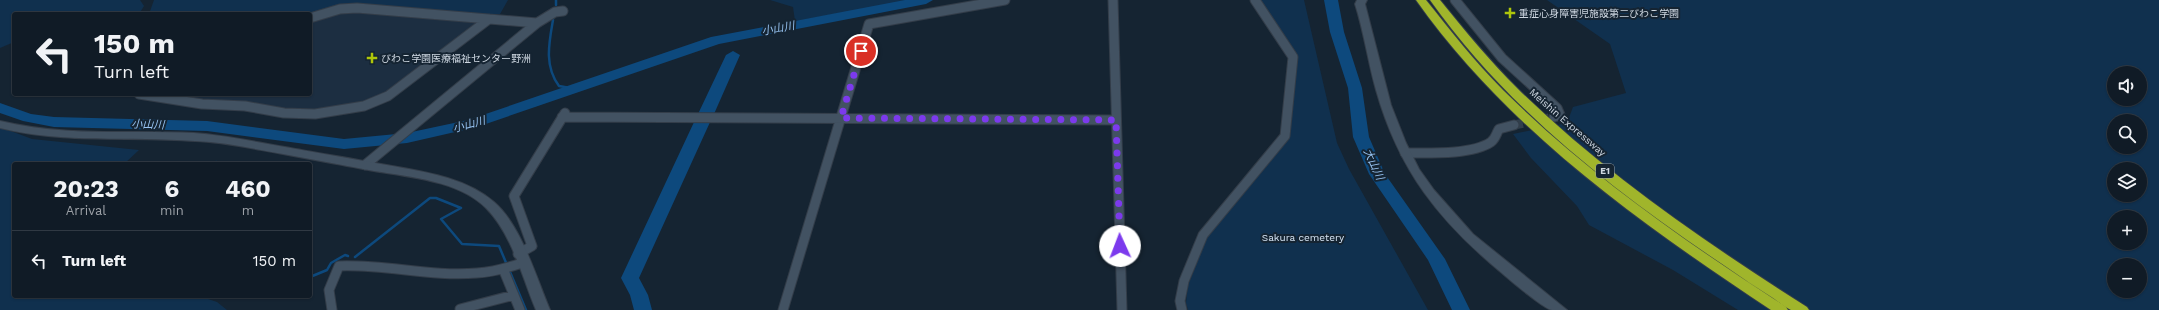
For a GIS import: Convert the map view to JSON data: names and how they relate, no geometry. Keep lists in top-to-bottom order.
{
  "streets": {
    "highway": ["Meishin Expressway", "E1"]
  },
  "water": ["小山川", "大山川"],
  "parks": ["Sakura cemetery"],
  "places": {
    "health": ["重症心身障害児施設第二びわこ学園", "びわこ学園医療福祉センター野洲"]
  },
  "page": {
    "turn": ["150 m", "Turn left"],
    "map_buttons": ["+", "−"],
    "eta": [
      "20:23",
      "Arrival",
      "6",
      "min",
      "460",
      "m"
    ],
    "list": [
      {
        "name": "Turn left",
        "value": "150 m"
      }
    ]
  }
}
